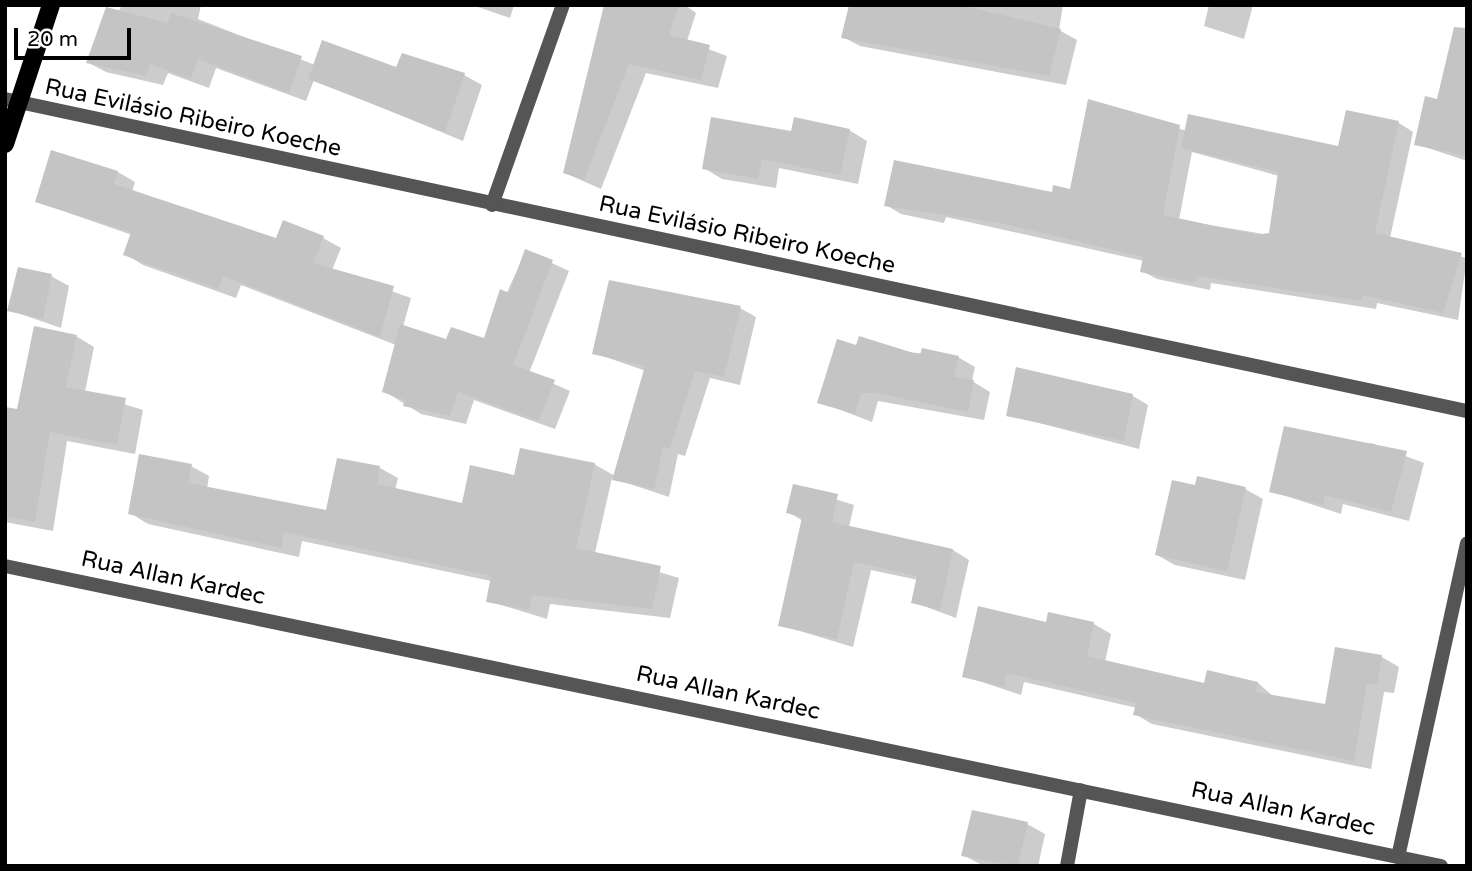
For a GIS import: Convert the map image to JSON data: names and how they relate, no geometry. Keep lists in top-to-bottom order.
{
  "streets": {
    "street": ["Rua Evilásio Ribeiro Koeche", "Rua Allan Kardec"]
  },
  "scale_bar": "20 m"
}
